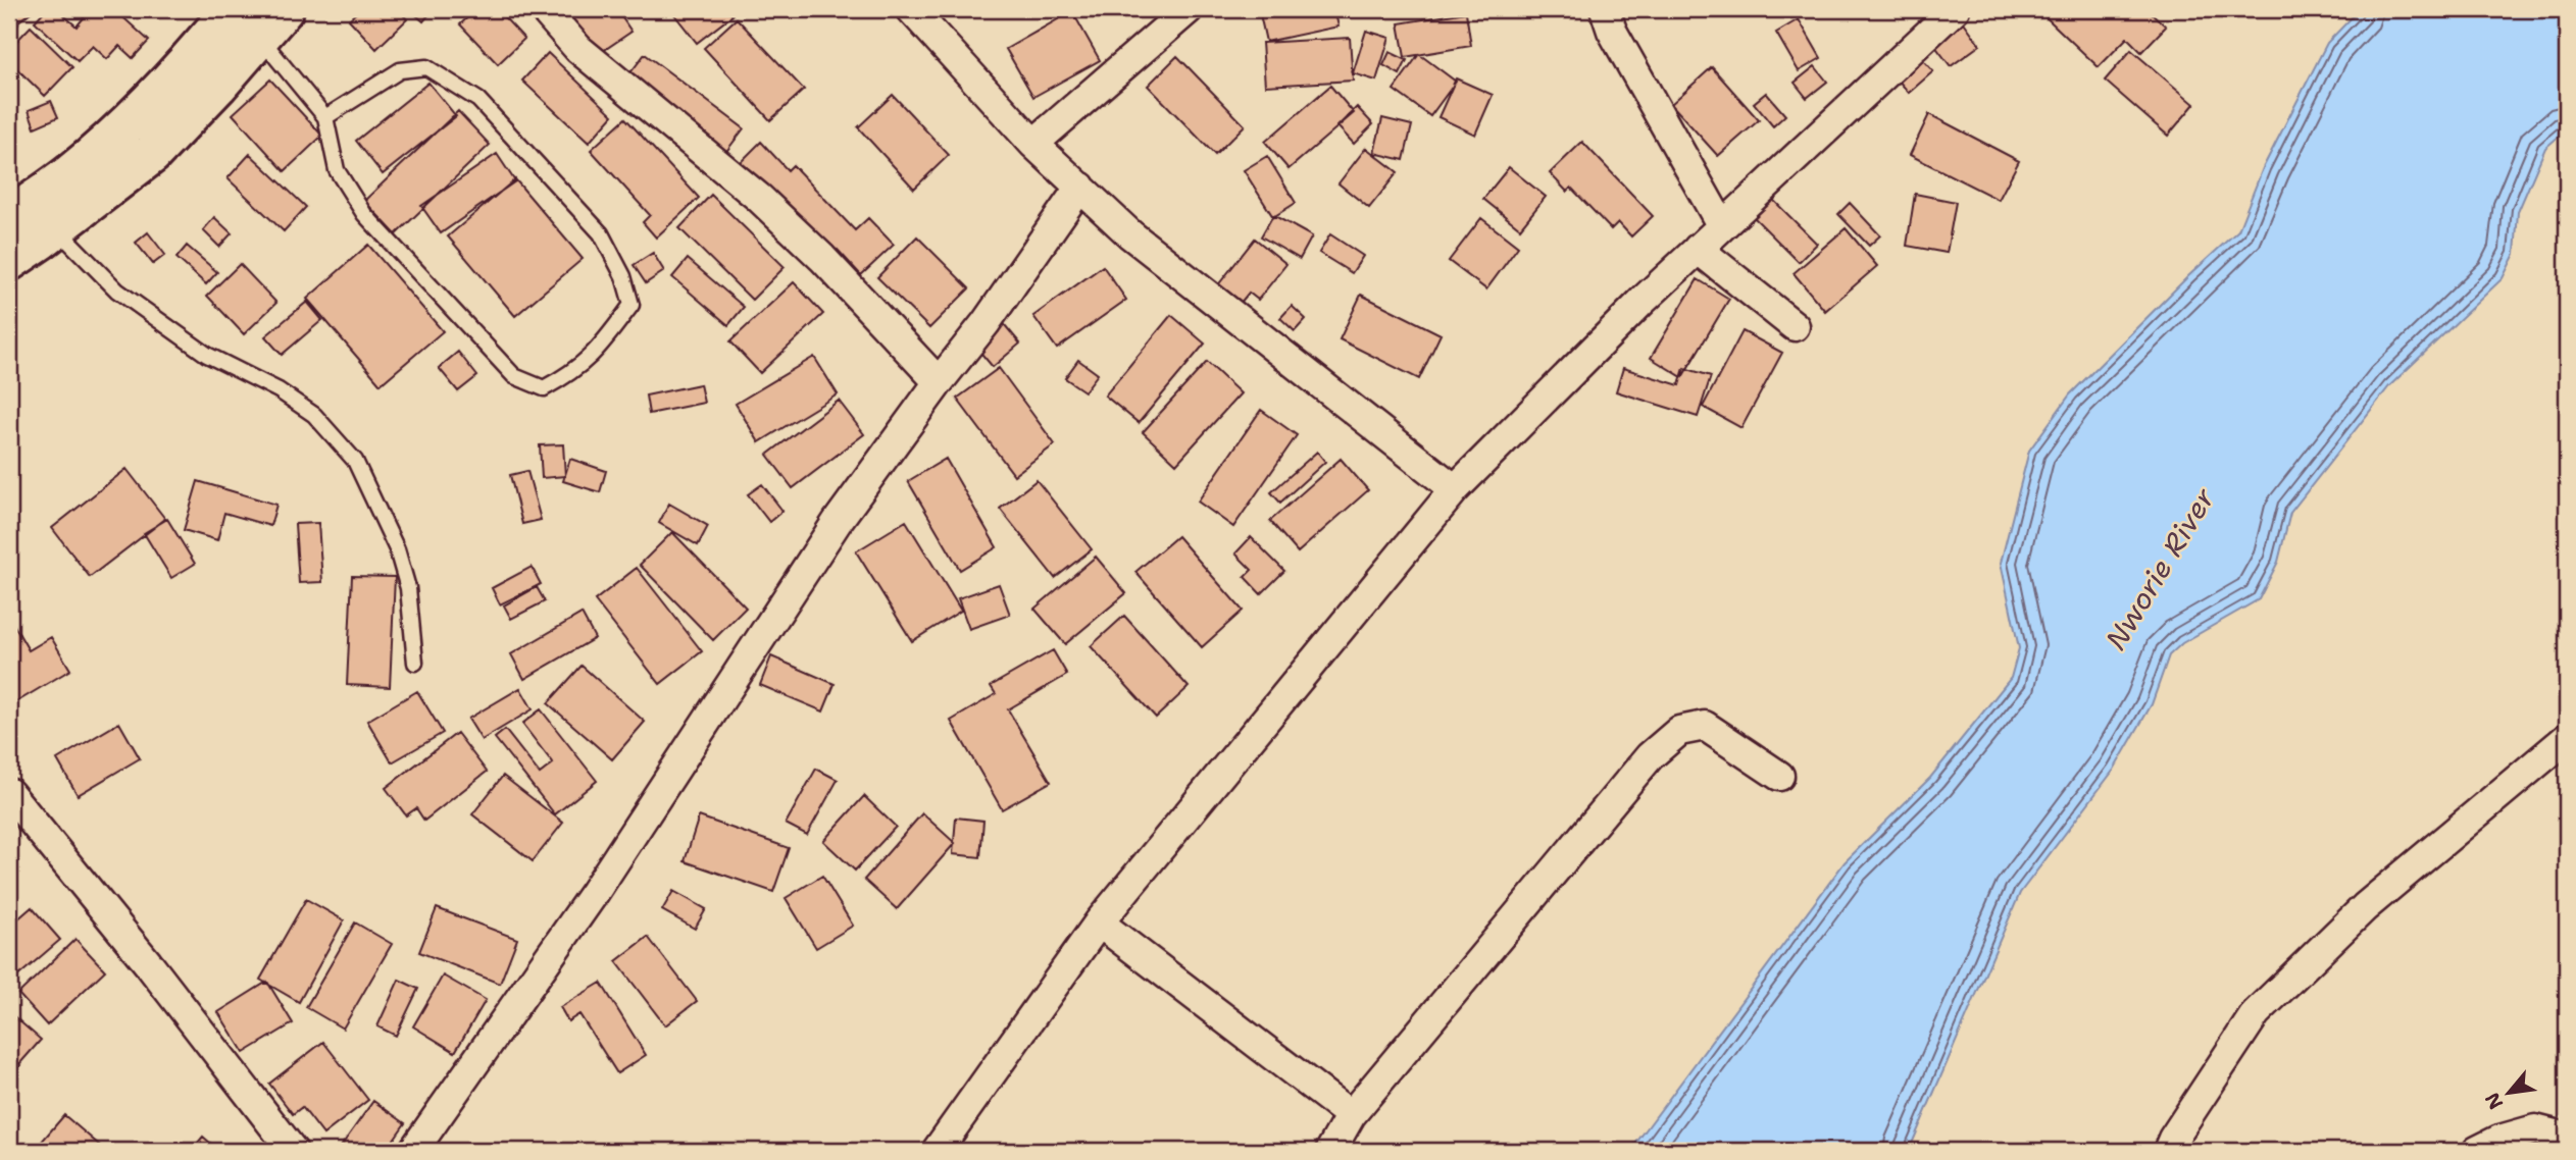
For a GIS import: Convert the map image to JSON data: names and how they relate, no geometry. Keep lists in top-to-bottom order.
{
  "water": ["Nworie River"],
  "north": "bottom left"
}
